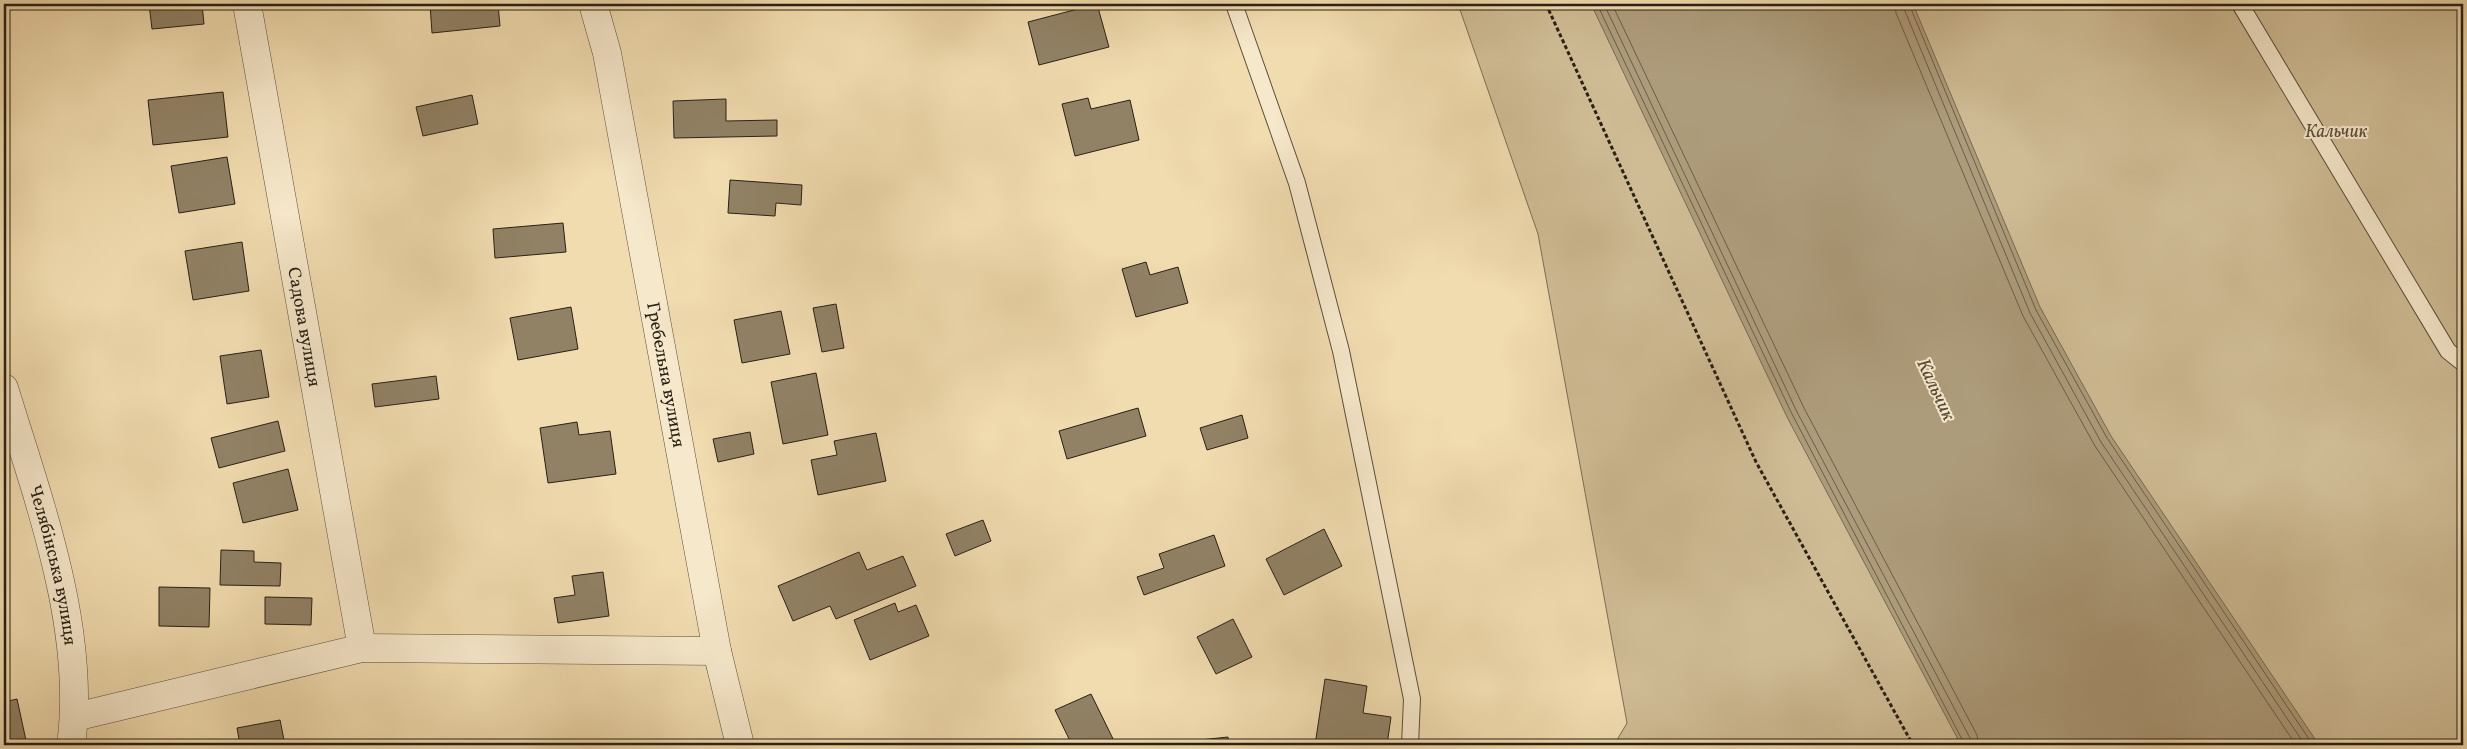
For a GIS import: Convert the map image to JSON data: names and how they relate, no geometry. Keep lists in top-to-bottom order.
{
  "streets": {
    "street": ["Садова вулиця", "Гребельна вулиця", "Челябінська вулиця"]
  },
  "water": ["Кальчик"],
  "parks": ["Кальчик"]
}
